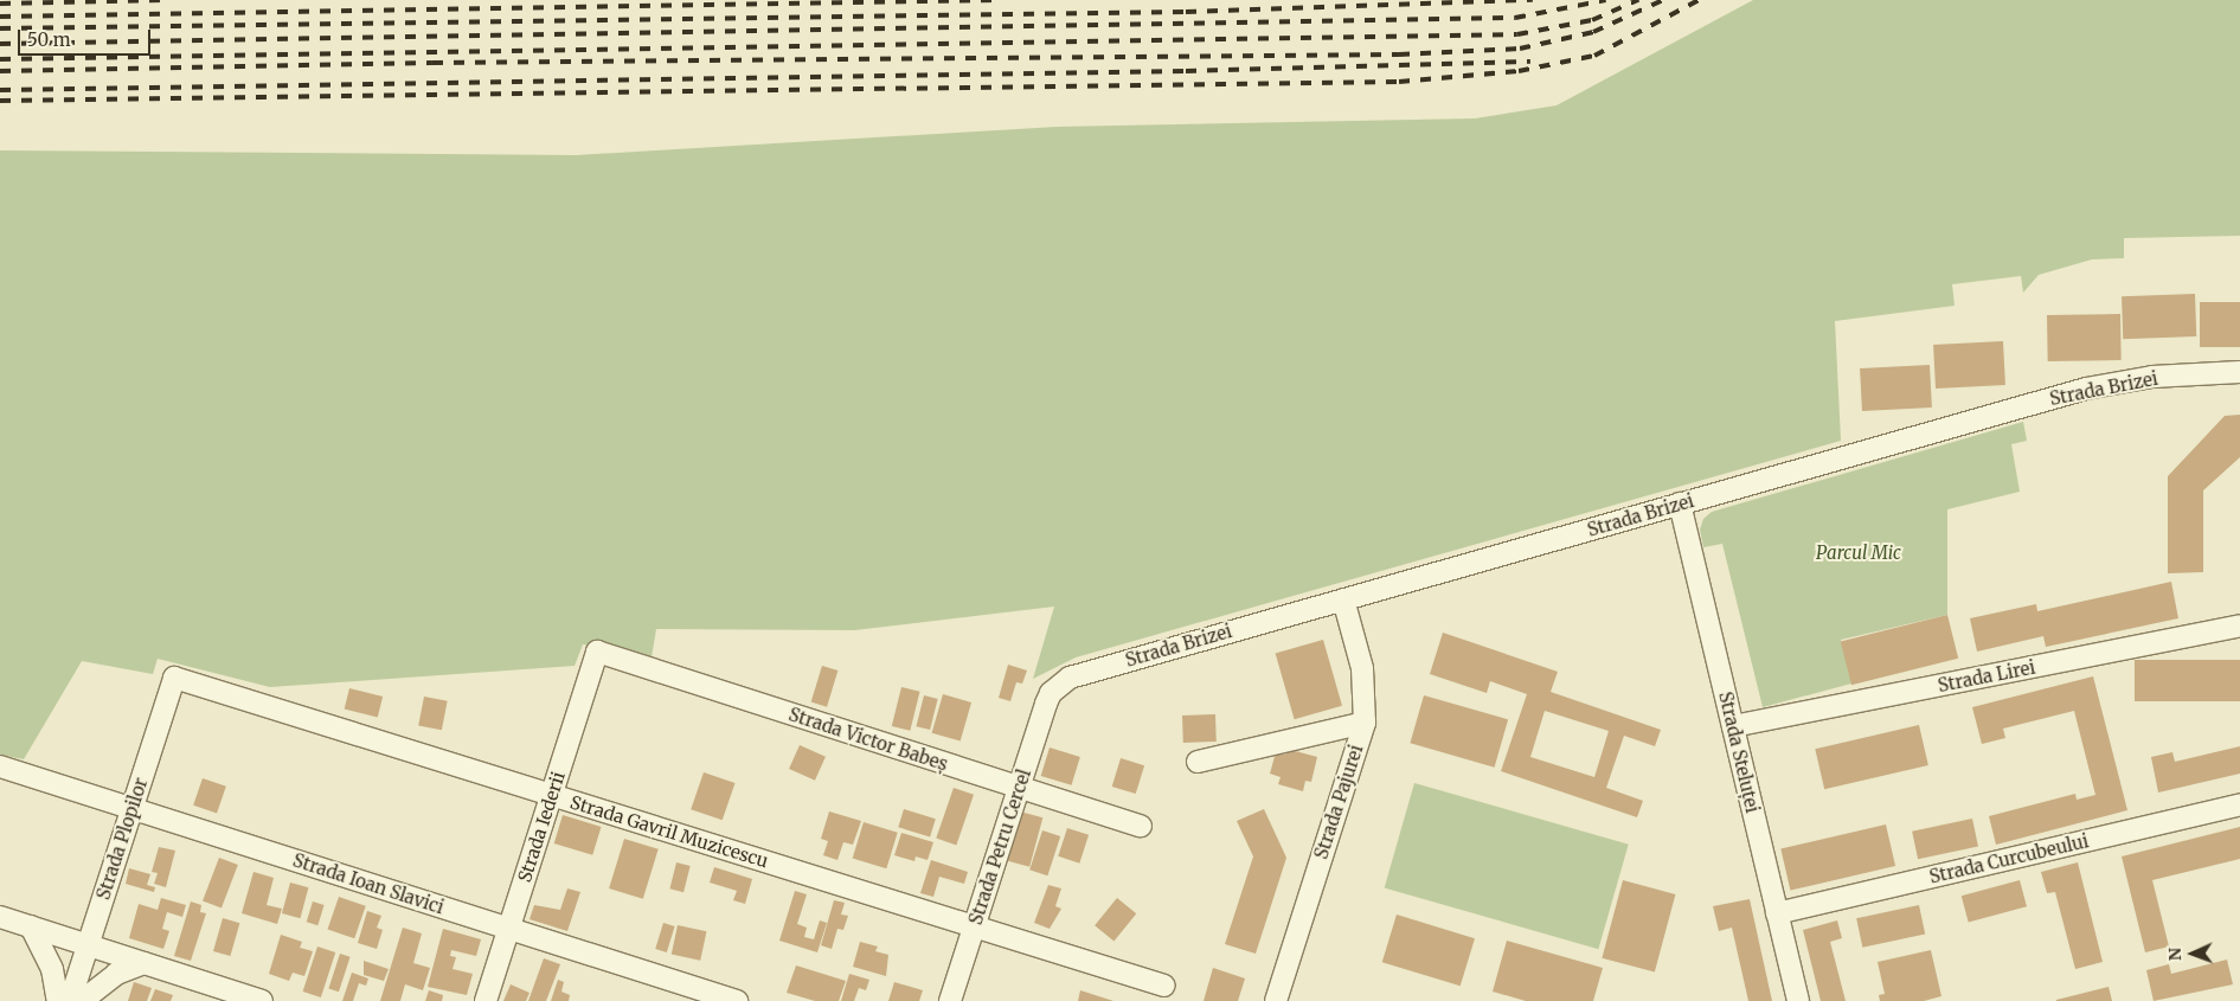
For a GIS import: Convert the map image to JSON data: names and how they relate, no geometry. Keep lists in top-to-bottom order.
{
  "streets": {
    "street": [
      "Strada Brizei",
      "Strada Lirei",
      "Strada Victor Babeș",
      "Strada Steluței",
      "Strada Pajurei",
      "Strada Iederii",
      "Strada Gavril Muzicescu",
      "Strada Plopilor",
      "Strada Petru Cercel",
      "Strada Curcubeului",
      "Strada Ioan Slavici"
    ]
  },
  "crossings": [
    ["Strada Brizei", "Strada Steluței"],
    ["Strada Brizei", "Strada Pajurei"],
    ["Strada Brizei", "Strada Petru Cercel"],
    ["Strada Lirei", "Strada Steluței"],
    ["Strada Victor Babeș", "Strada Iederii"],
    ["Strada Victor Babeș", "Strada Petru Cercel"],
    ["Strada Steluței", "Strada Curcubeului"],
    ["Strada Iederii", "Strada Gavril Muzicescu"],
    ["Strada Iederii", "Strada Ioan Slavici"],
    ["Strada Gavril Muzicescu", "Strada Plopilor"],
    ["Strada Gavril Muzicescu", "Strada Petru Cercel"],
    ["Strada Plopilor", "Strada Ioan Slavici"]
  ],
  "parks": ["Parcul Mic"],
  "scale_bar": "50 m",
  "north": "left"
}
